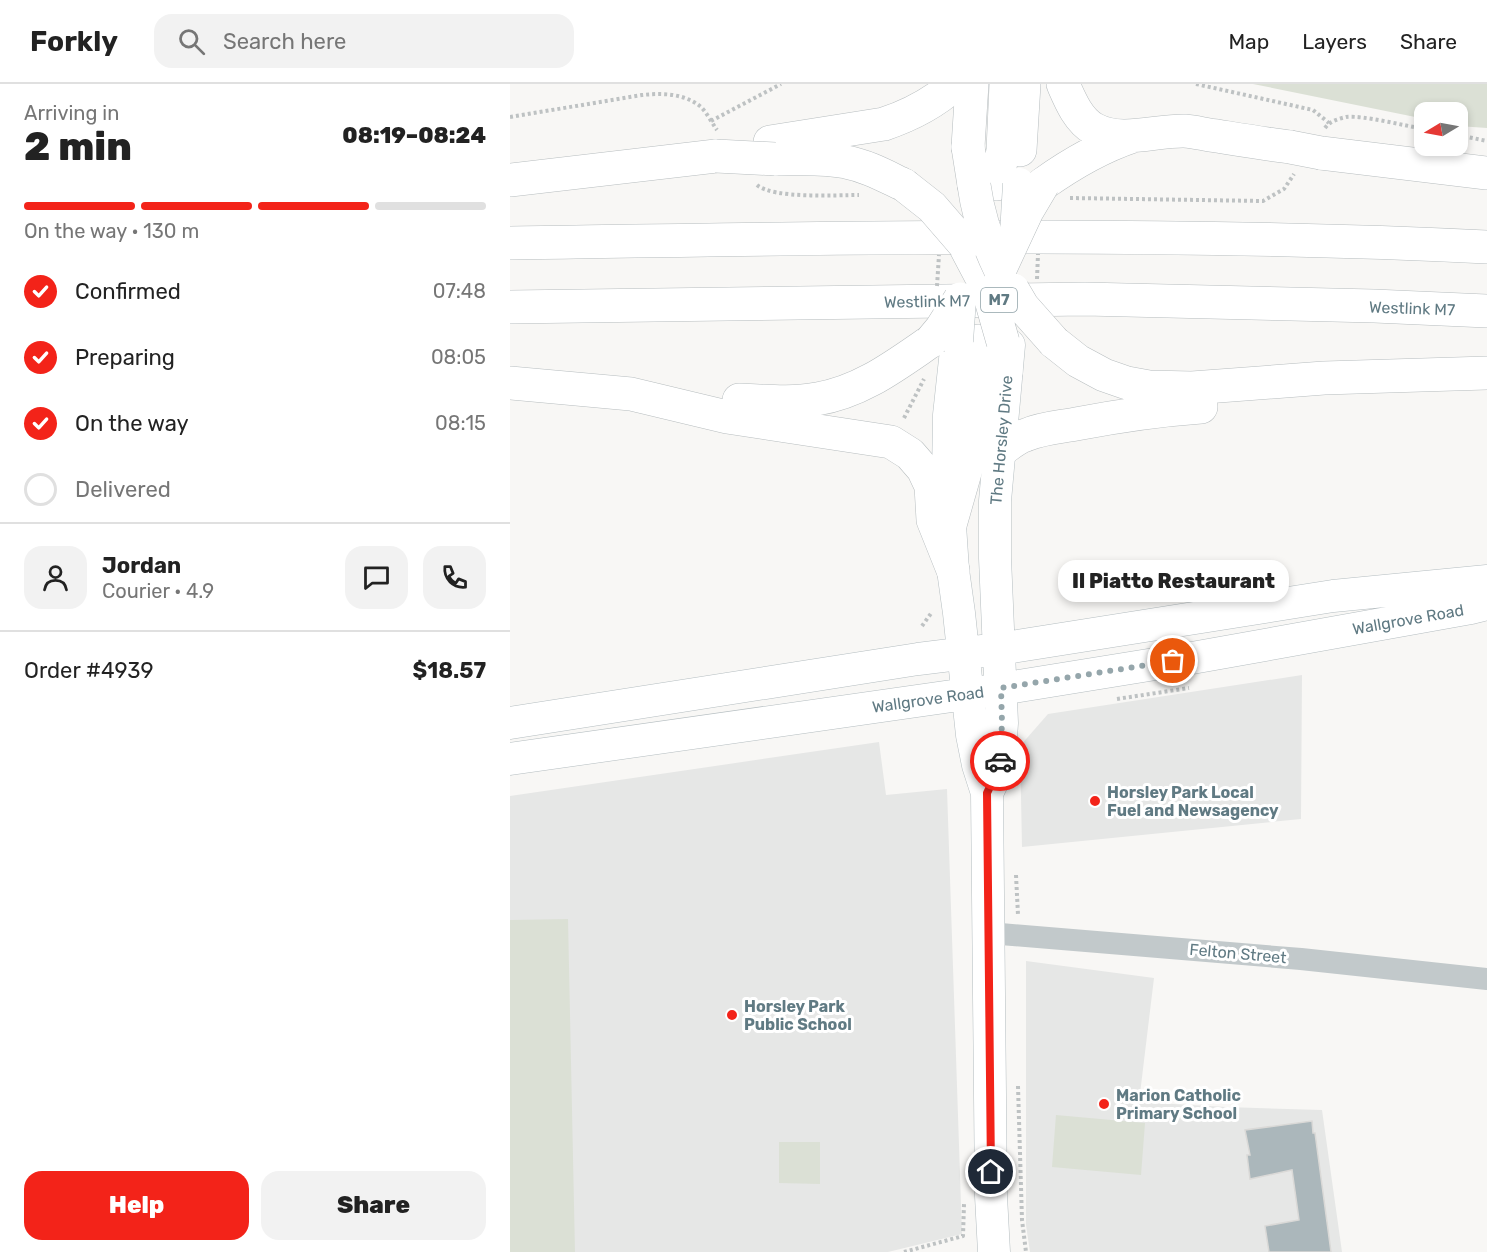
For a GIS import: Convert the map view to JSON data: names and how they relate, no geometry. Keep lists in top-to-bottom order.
{
  "streets": {
    "main road": [
      "M7",
      "Westlink M7",
      "The Horsley Drive",
      "Wallgrove Road"
    ],
    "street": ["Felton Street"]
  },
  "crossings": [
    ["The Horsley Drive", "Wallgrove Road"],
    ["The Horsley Drive", "Felton Street"]
  ],
  "places": [
    "Il Piatto Restaurant",
    "Horsley Park Local Fuel and Newsagency",
    "Horsley Park Public School",
    "Marion Catholic Primary School"
  ],
  "north": "left",
  "page": {
    "header": "Forkly",
    "search": "Search here",
    "nav": ["Map", "Layers", "Share"],
    "heading": ["2 min", "Arriving in", "08:19–08:24"],
    "panel": [
      "Jordan",
      "Courier · 4.9",
      "Order #4939",
      "$18.57"
    ],
    "bar": "On the way · 130 m",
    "list": [
      ["Confirmed", "07:48"],
      ["Preparing", "08:05"],
      ["On the way", "08:15"],
      "Delivered"
    ],
    "bubble": "Il Piatto Restaurant",
    "buttons": ["Help", "Share"]
  }
}
